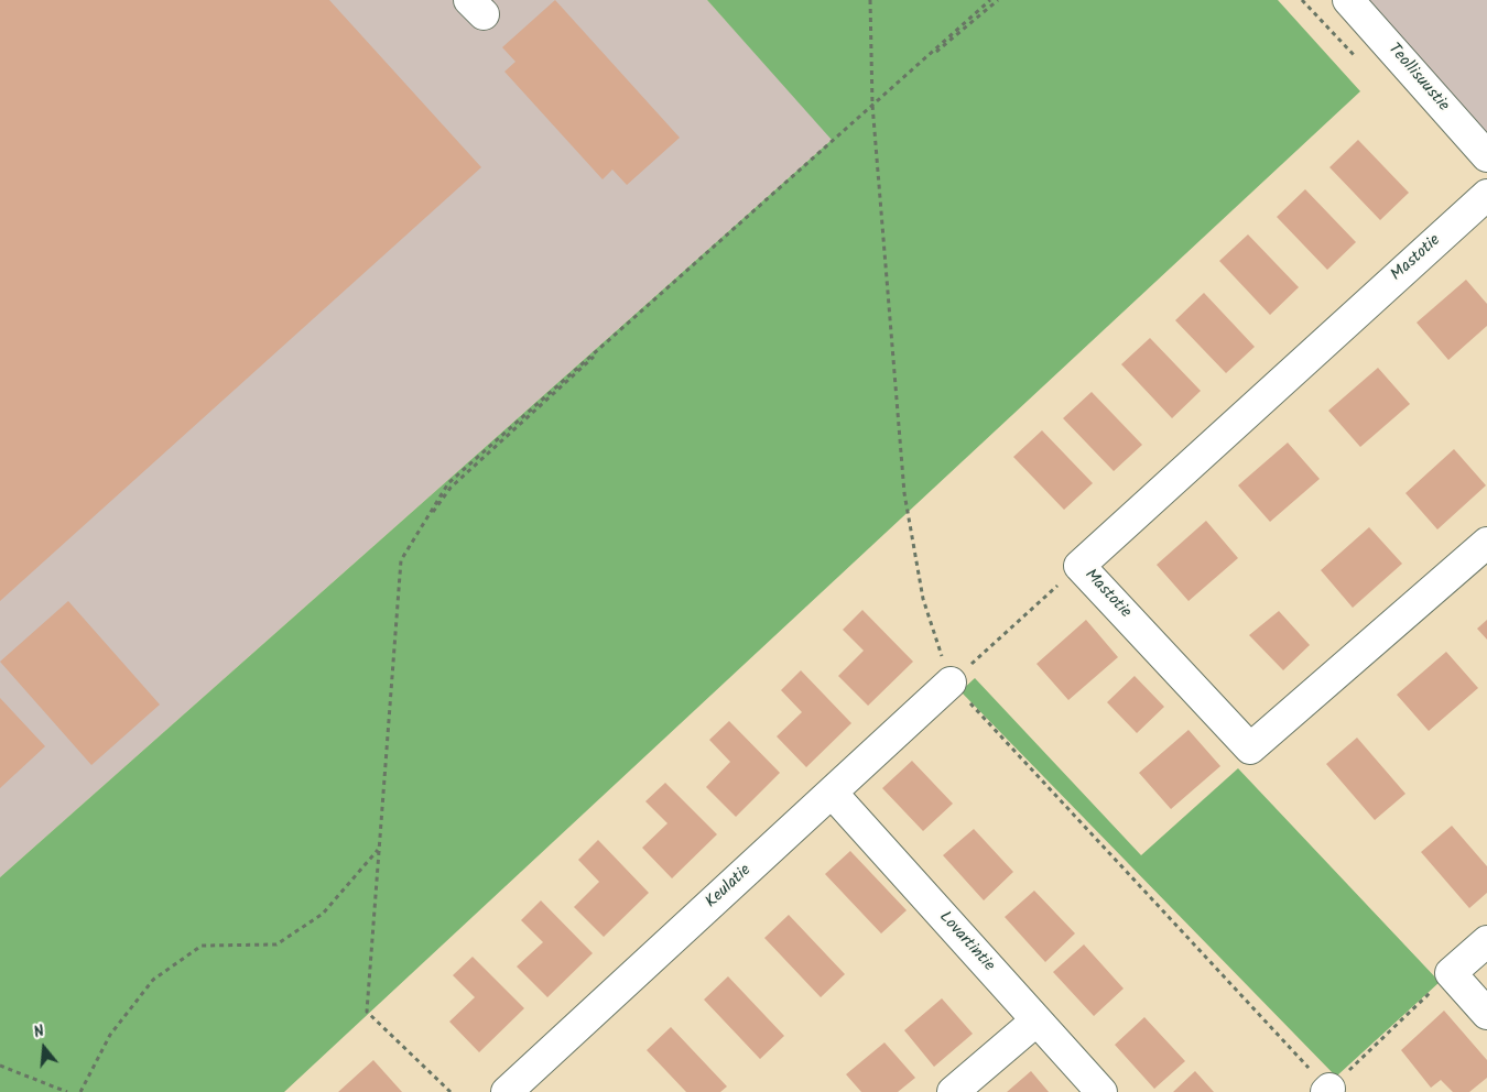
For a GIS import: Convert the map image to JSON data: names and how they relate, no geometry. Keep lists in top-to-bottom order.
{
  "streets": {
    "street": [
      "Teollisuustie",
      "Mastotie",
      "Keulatie",
      "Lovartintie"
    ]
  },
  "crossings": [
    ["Keulatie", "Lovartintie"]
  ],
  "north": "top"
}
